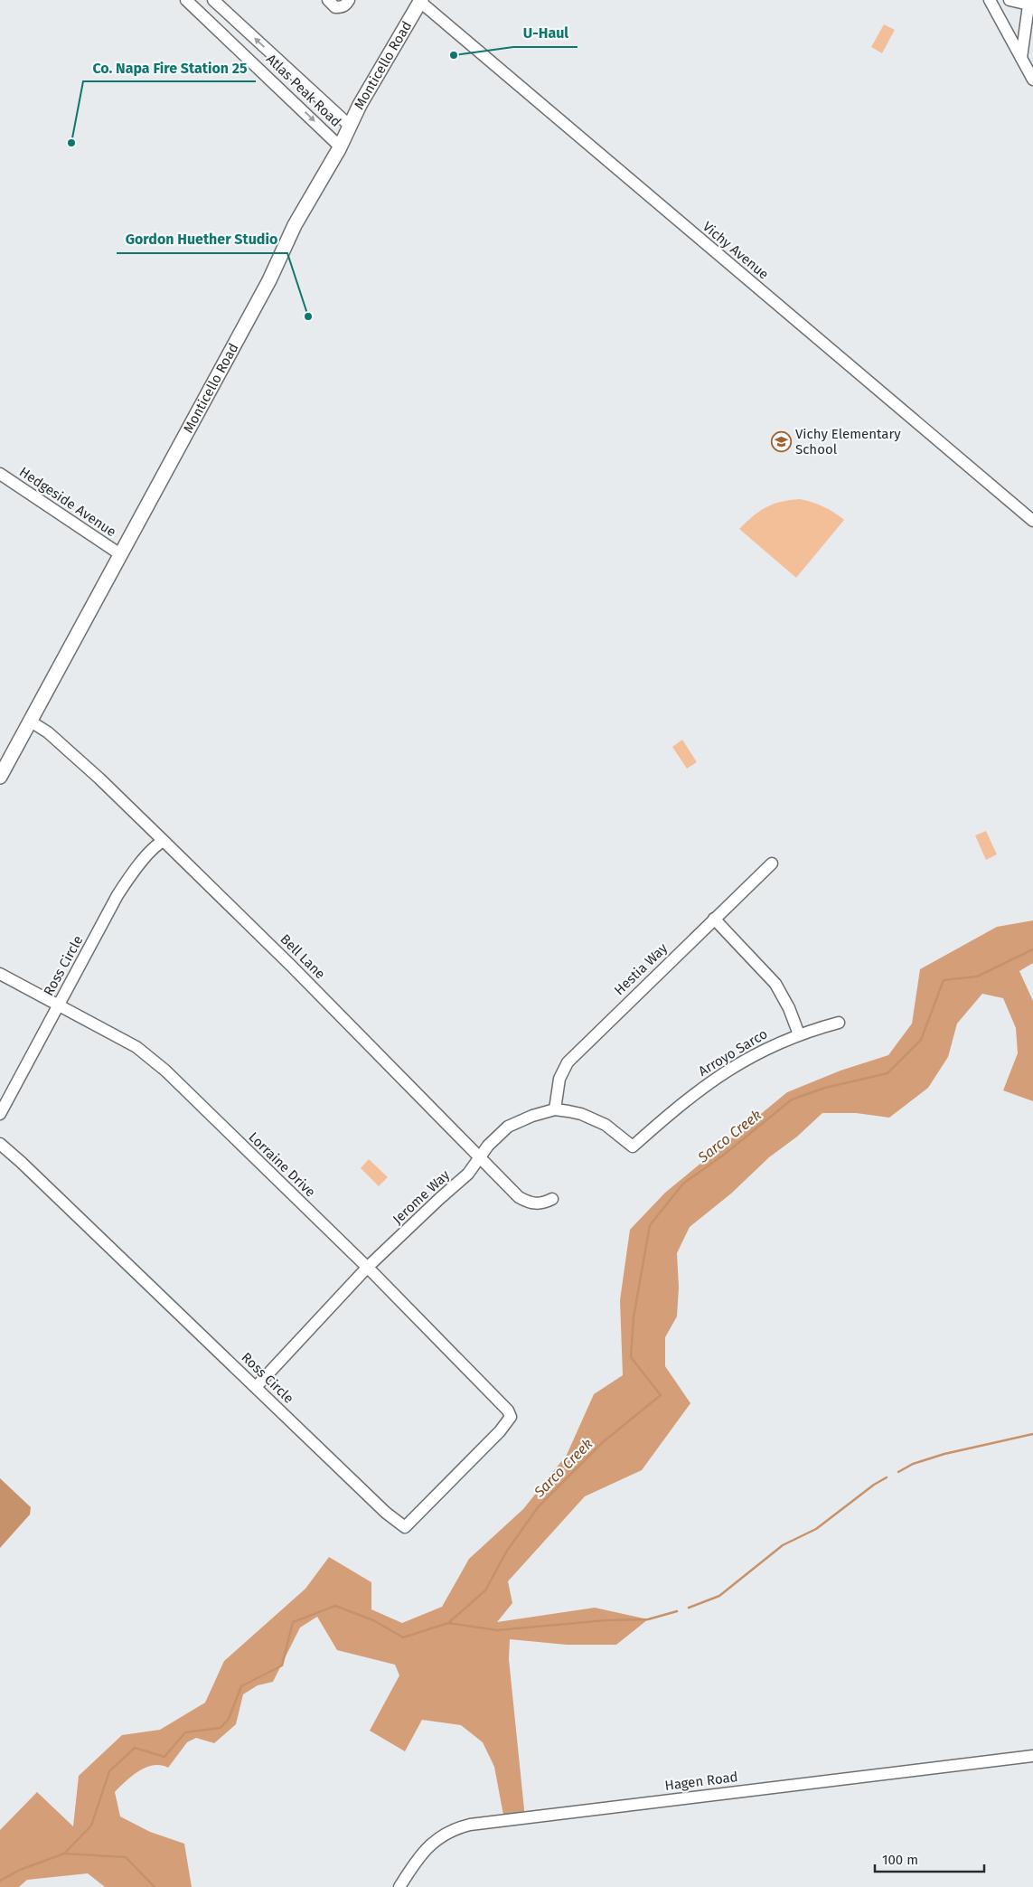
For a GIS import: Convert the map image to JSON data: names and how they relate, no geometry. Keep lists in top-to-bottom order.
{
  "streets": {
    "main road": ["Monticello Road"],
    "street": [
      "Atlas Peak Road",
      "Vichy Avenue",
      "Hedgeside Avenue",
      "Bell Lane",
      "Ross Circle",
      "Hestia Way",
      "Arroyo Sarco",
      "Lorraine Drive",
      "Jerome Way",
      "Hagen Road"
    ]
  },
  "crossings": [
    ["Monticello Road", "Atlas Peak Road"],
    ["Monticello Road", "Vichy Avenue"],
    ["Monticello Road", "Hedgeside Avenue"],
    ["Monticello Road", "Bell Lane"],
    ["Bell Lane", "Ross Circle"],
    ["Bell Lane", "Jerome Way"],
    ["Ross Circle", "Lorraine Drive"],
    ["Ross Circle", "Jerome Way"],
    ["Hestia Way", "Jerome Way"],
    ["Arroyo Sarco", "Jerome Way"],
    ["Lorraine Drive", "Jerome Way"]
  ],
  "water": ["Sarco Creek"],
  "places": {
    "other": ["U-Haul", "Co. Napa Fire Station 25", "Gordon Huether Studio"],
    "school or university": ["Vichy Elementary School"]
  },
  "scale_bar": "100 m"
}
